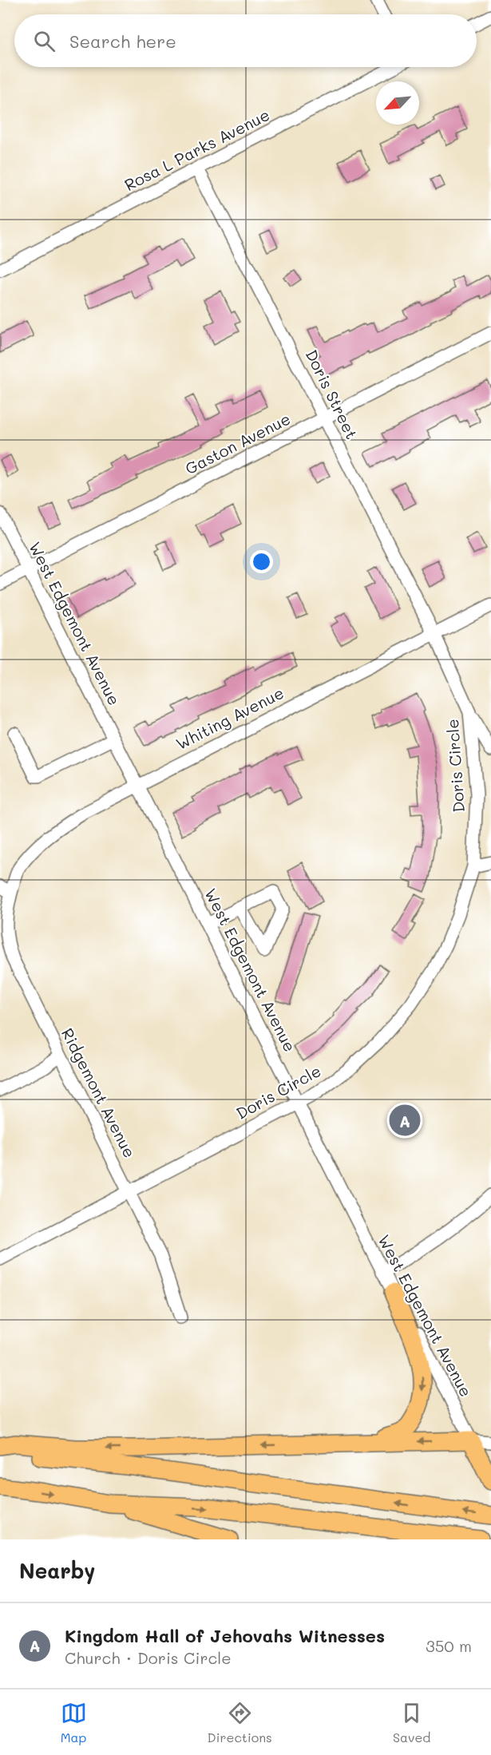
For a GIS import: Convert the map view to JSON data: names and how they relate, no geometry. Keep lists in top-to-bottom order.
{
  "streets": {
    "street": [
      "Rosa L Parks Avenue",
      "Doris Street",
      "Gaston Avenue",
      "West Edgemont Avenue",
      "Whiting Avenue",
      "Doris Circle",
      "Ridgemont Avenue"
    ]
  },
  "crossings": [
    ["Rosa L Parks Avenue", "Doris Street"],
    ["Doris Street", "Gaston Avenue"],
    ["Doris Street", "Whiting Avenue"],
    ["Doris Street", "Doris Circle"],
    ["Gaston Avenue", "West Edgemont Avenue"],
    ["West Edgemont Avenue", "Whiting Avenue"],
    ["West Edgemont Avenue", "Doris Circle"],
    ["Whiting Avenue", "Doris Circle"],
    ["Whiting Avenue", "Ridgemont Avenue"],
    ["Doris Circle", "Ridgemont Avenue"]
  ],
  "north": "bottom left",
  "page": {
    "search": "Search here",
    "pins": "A",
    "heading": "Nearby",
    "list": [
      {
        "mark": "A",
        "name": "Kingdom Hall of Jehovahs Witnesses",
        "note": "Church · Doris Circle",
        "value": "350 m"
      }
    ],
    "nav": ["Map", "Directions", "Saved"]
  }
}
